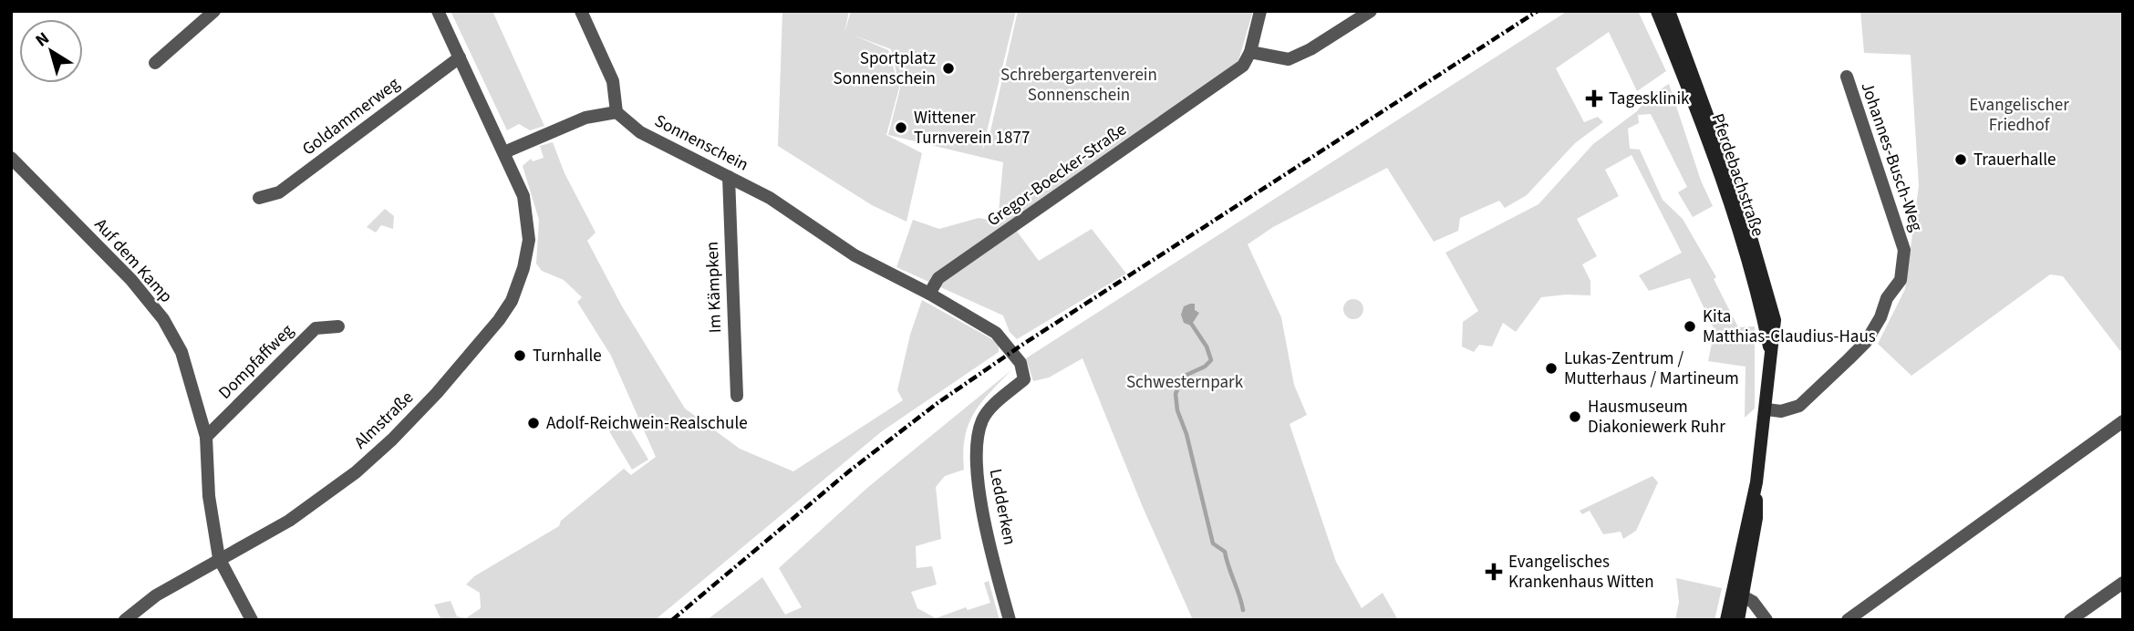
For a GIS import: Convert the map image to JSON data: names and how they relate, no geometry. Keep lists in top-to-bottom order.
{
  "streets": {
    "main road": ["Pferdebachstraße"],
    "street": [
      "Goldammerweg",
      "Sonnenschein",
      "Johannes-Busch-Weg",
      "Gregor-Boecker-Straße",
      "Auf dem Kamp",
      "Im Kämpken",
      "Dompfaffweg",
      "Almstraße",
      "Ledderken"
    ]
  },
  "crossings": [
    ["Sonnenschein", "Gregor-Boecker-Straße"],
    ["Sonnenschein", "Im Kämpken"],
    ["Sonnenschein", "Ledderken"],
    ["Johannes-Busch-Weg", "Pferdebachstraße"],
    ["Auf dem Kamp", "Dompfaffweg"],
    ["Auf dem Kamp", "Almstraße"]
  ],
  "parks": ["Schrebergartenverein Sonnenschein", "Evangelischer Friedhof", "Schwesternpark"],
  "places": {
    "other": [
      "Sportplatz Sonnenschein",
      "Wittener Turnverein 1877",
      "Trauerhalle",
      "Kita Matthias-Claudius-Haus",
      "Turnhalle",
      "Lukas-Zentrum / Mutterhaus / Martineum",
      "Hausmuseum Diakoniewerk Ruhr",
      "Adolf-Reichwein-Realschule"
    ],
    "health": ["Tagesklinik", "Evangelisches Krankenhaus Witten"]
  },
  "north": "top left"
}
